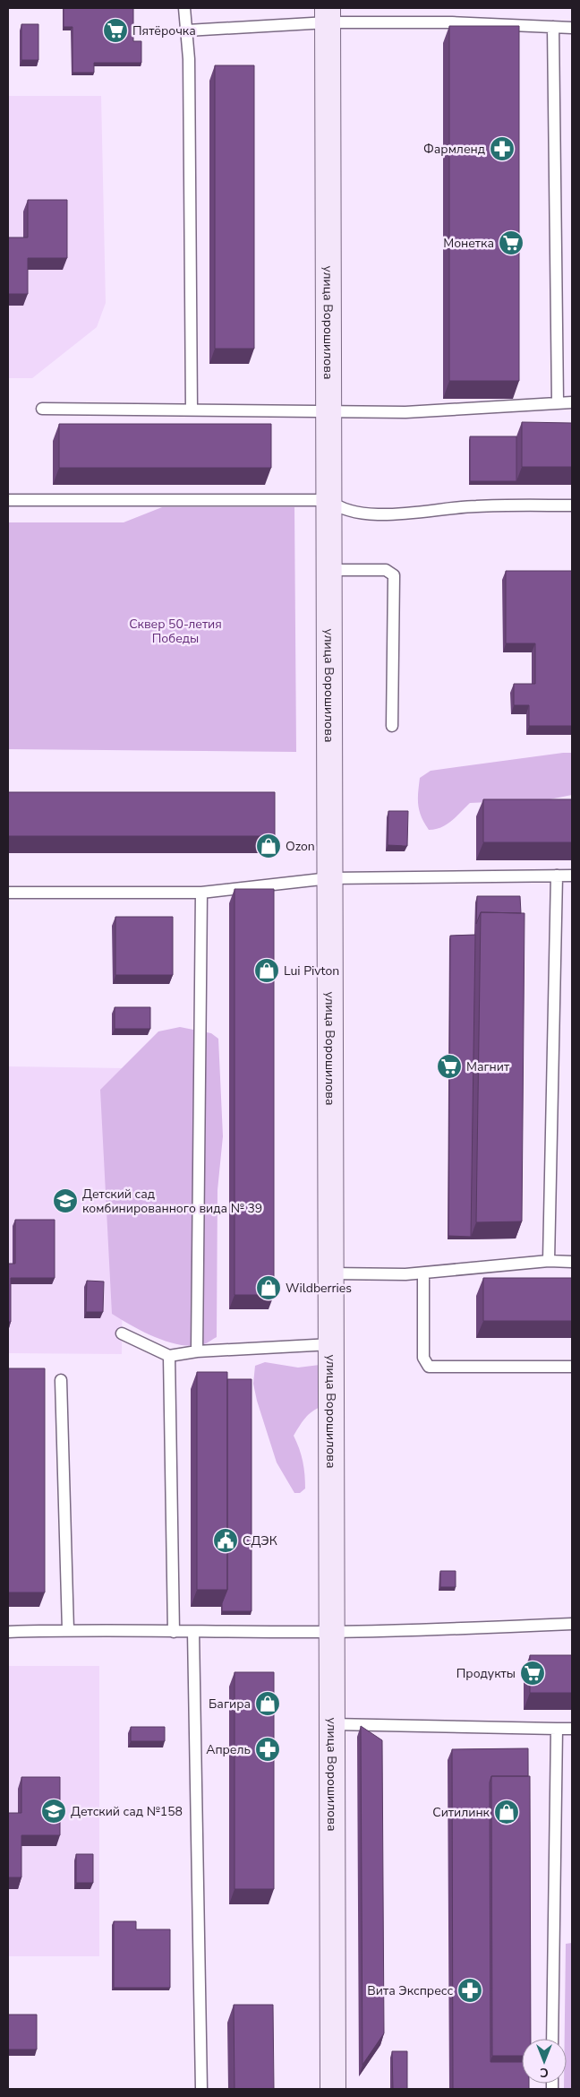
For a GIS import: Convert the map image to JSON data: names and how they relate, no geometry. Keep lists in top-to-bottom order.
{
  "streets": {
    "main road": ["улица Ворошилова"]
  },
  "parks": ["Сквер 50-летия Победы"],
  "places": {
    "supermarket": [
      "Пятёрочка",
      "Монетка",
      "Магнит",
      "Продукты"
    ],
    "pharmacy": ["Фармленд", "Апрель", "Вита Экспресс"],
    "shop": [
      "Ozon",
      "Lui Pivton",
      "Wildberries",
      "Багира",
      "Ситилинк"
    ],
    "school or university": ["Детский сад комбинированного вида № 39", "Детский сад №158"],
    "public building": ["СДЭК"]
  },
  "north": "bottom"
}
